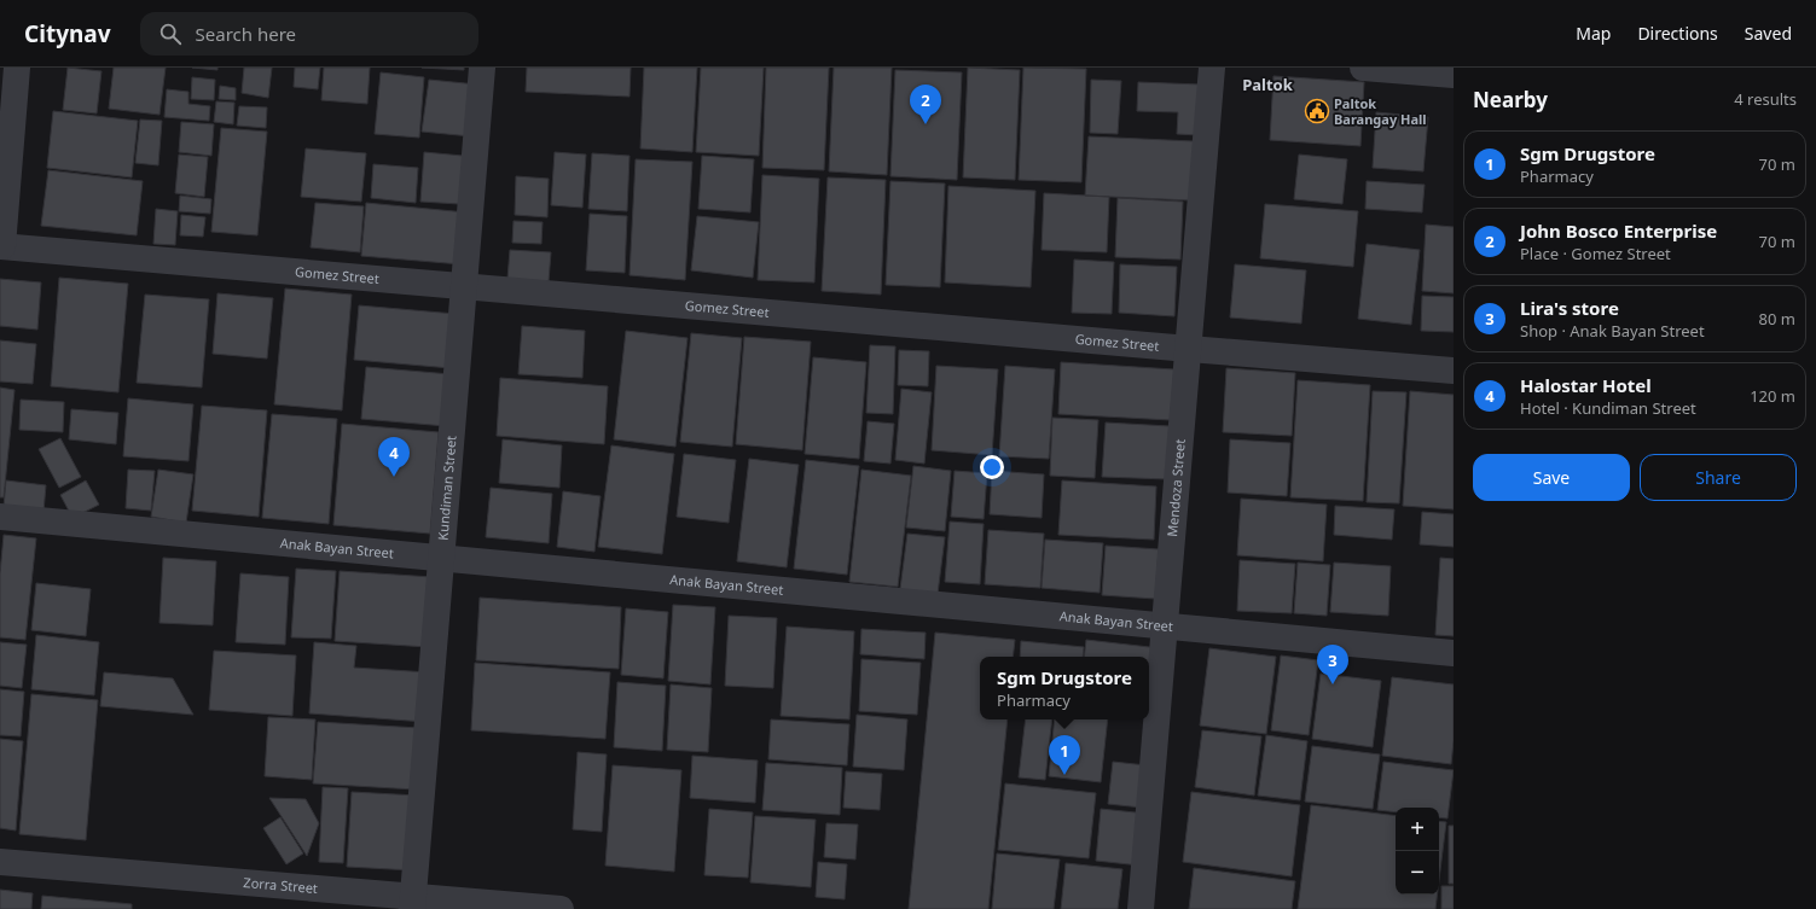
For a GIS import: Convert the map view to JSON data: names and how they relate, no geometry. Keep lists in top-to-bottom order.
{
  "streets": {
    "street": [
      "Gomez Street",
      "Kundiman Street",
      "Mendoza Street",
      "Anak Bayan Street",
      "Zorra Street"
    ]
  },
  "crossings": [
    ["Gomez Street", "Kundiman Street"],
    ["Gomez Street", "Mendoza Street"],
    ["Kundiman Street", "Anak Bayan Street"],
    ["Kundiman Street", "Zorra Street"],
    ["Mendoza Street", "Anak Bayan Street"]
  ],
  "districts": ["Paltok"],
  "places": {
    "public building": ["Paltok Barangay Hall"]
  },
  "page": {
    "header": "Citynav",
    "search": "Search here",
    "nav": ["Map", "Directions", "Saved"],
    "heading": ["Nearby", "4 results"],
    "pins": [
      "2",
      "4",
      "3",
      "1"
    ],
    "list": [
      {
        "mark": "1",
        "name": "Sgm Drugstore",
        "note": "Pharmacy",
        "value": "70 m"
      },
      {
        "mark": "2",
        "name": "John Bosco Enterprise",
        "note": "Place · Gomez Street",
        "value": "70 m"
      },
      {
        "mark": "3",
        "name": "Lira's store",
        "note": "Shop · Anak Bayan Street",
        "value": "80 m"
      },
      {
        "mark": "4",
        "name": "Halostar Hotel",
        "note": "Hotel · Kundiman Street",
        "value": "120 m"
      }
    ],
    "buttons": ["Save", "Share"],
    "popup": ["Sgm Drugstore", "Pharmacy"],
    "map_buttons": ["+", "−"]
  }
}
